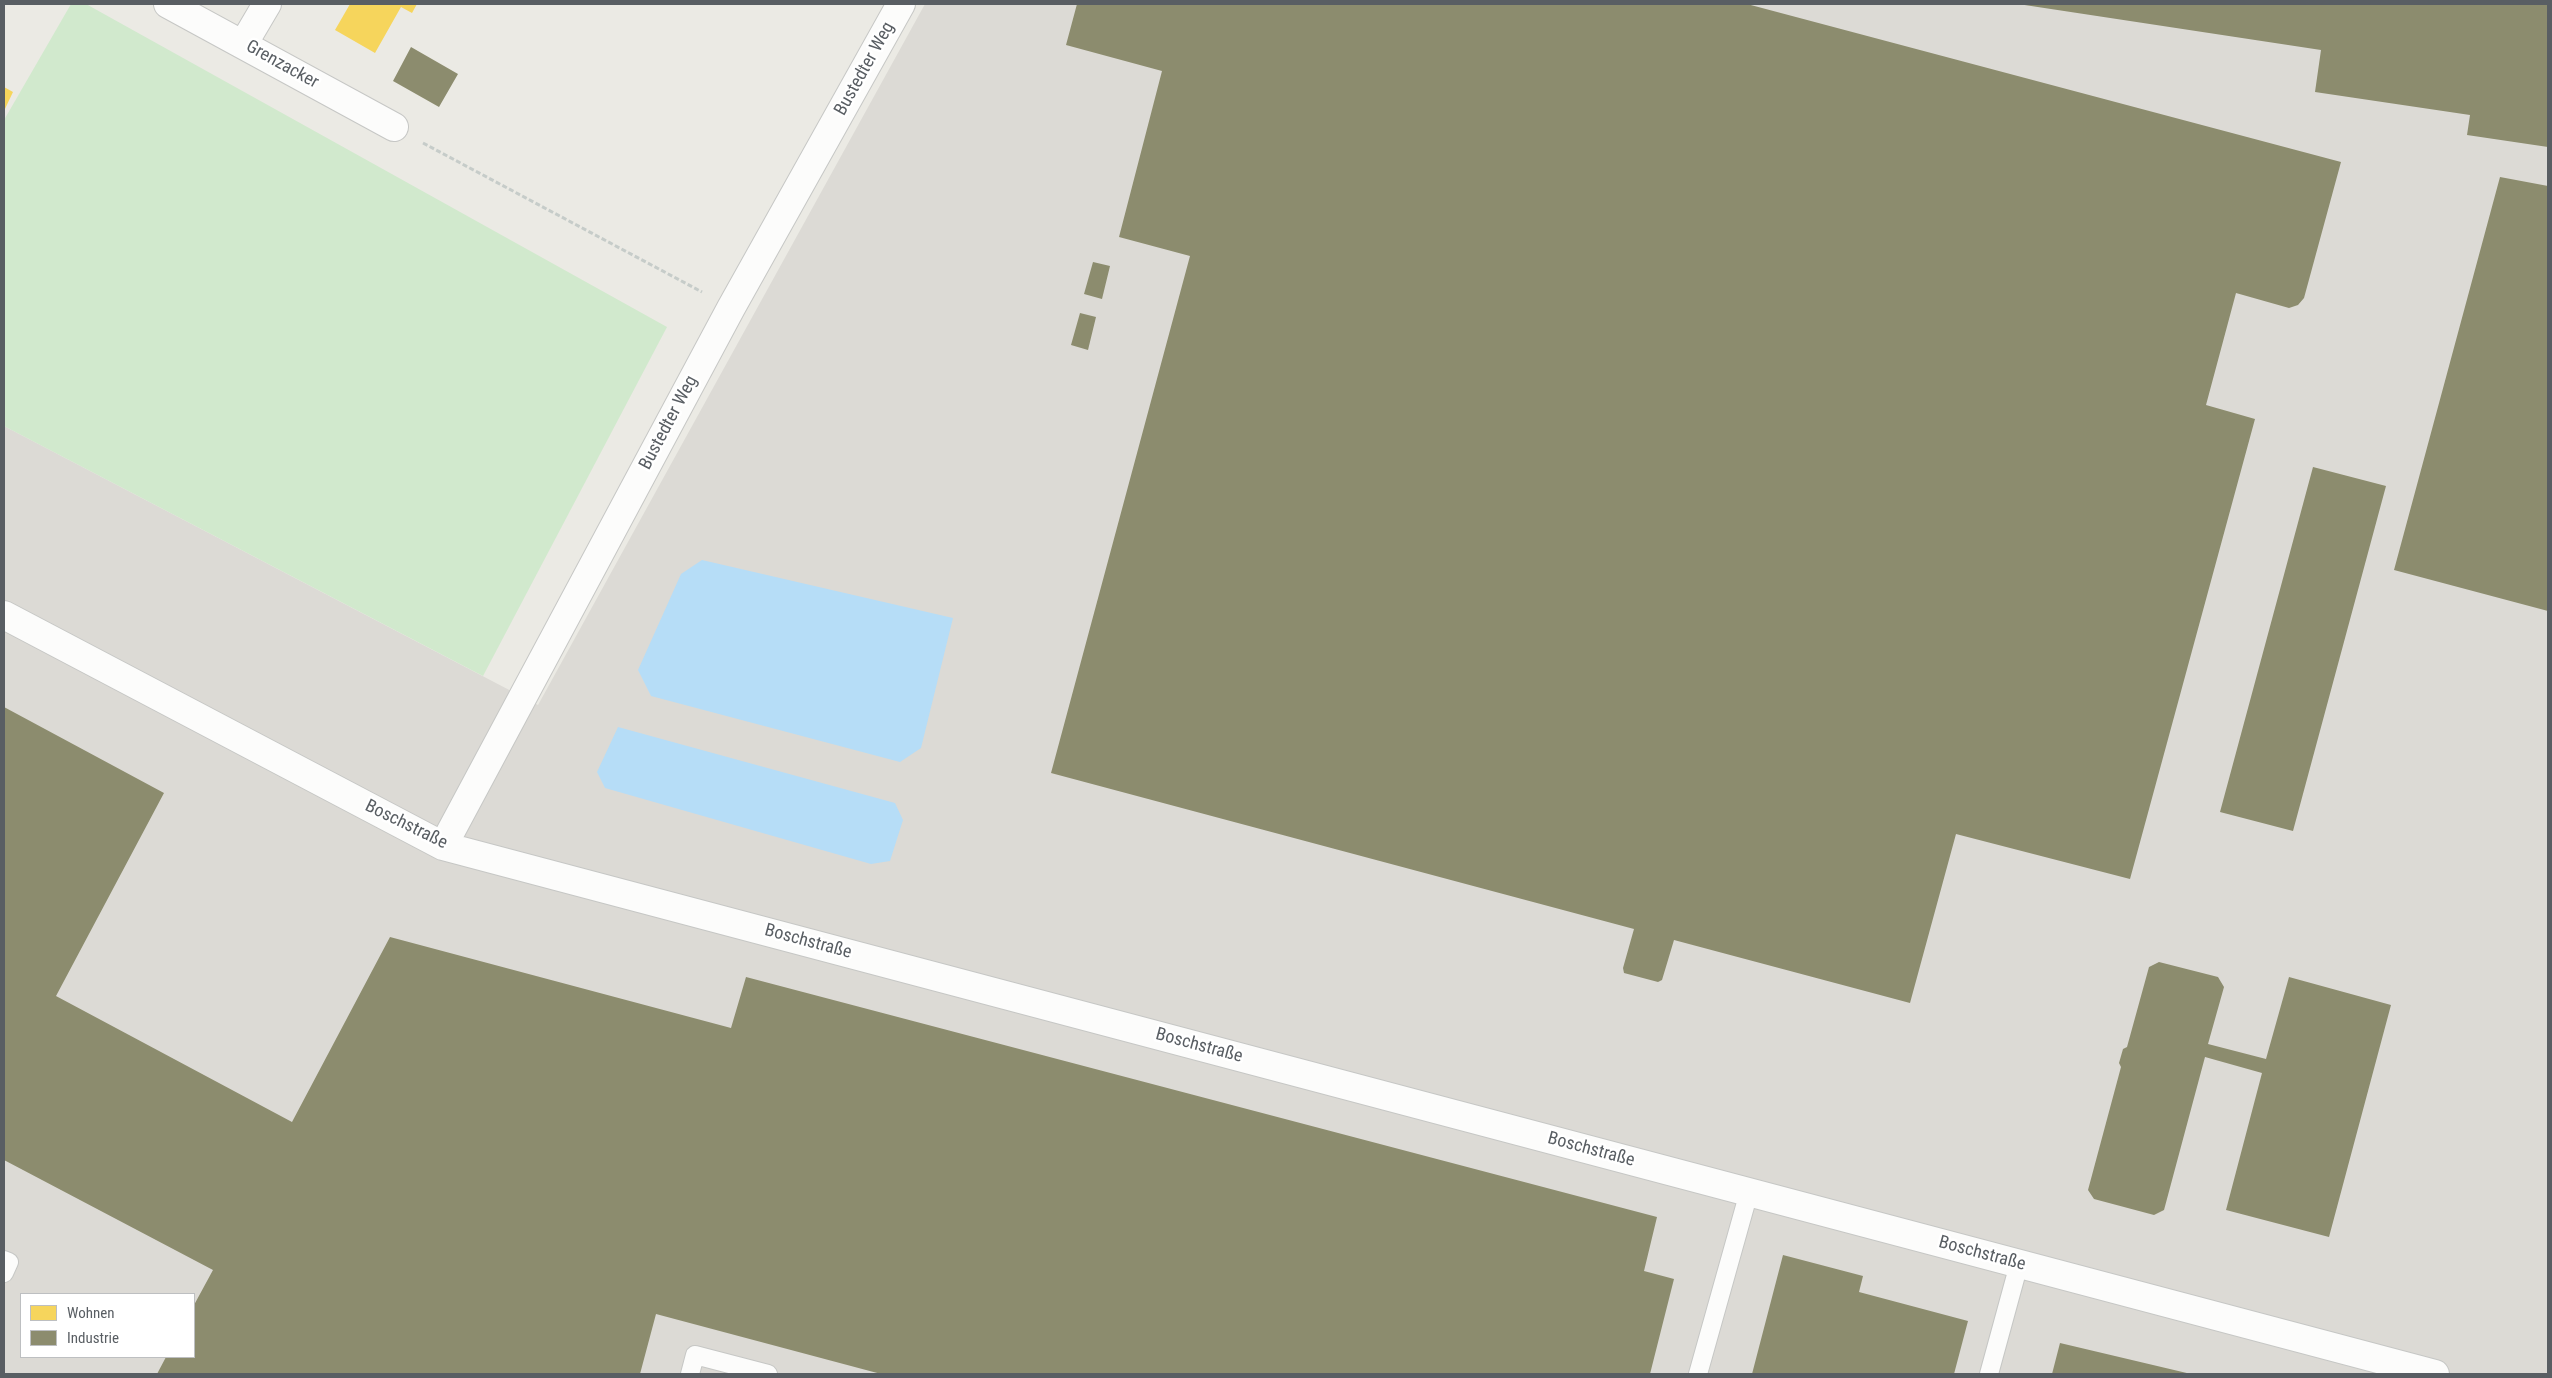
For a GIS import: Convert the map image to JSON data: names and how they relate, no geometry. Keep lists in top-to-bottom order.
{
  "streets": {
    "street": ["Grenzacker", "Bustedter Weg", "Boschstraße"]
  },
  "crossings": [
    ["Bustedter Weg", "Boschstraße"]
  ],
  "legend": ["Wohnen", "Industrie"]
}
